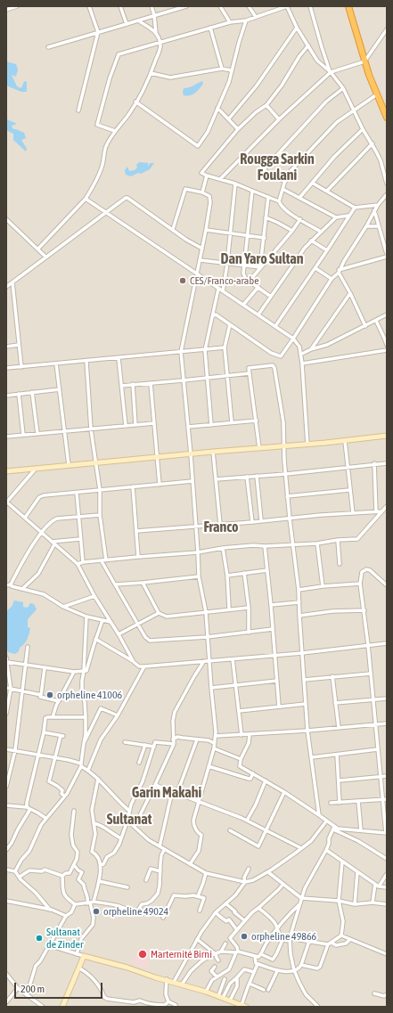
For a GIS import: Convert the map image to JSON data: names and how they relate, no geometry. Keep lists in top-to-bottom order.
{
  "districts": [
    "Rougga Sarkin Foulani",
    "Dan Yaro Sultan",
    "Franco",
    "Garin Makahi",
    "Sultanat"
  ],
  "places": [
    "CES/Franco-arabe",
    "orpheline 41006",
    "orpheline 49024",
    "orpheline 49866",
    "Sultanat de Zinder",
    "Marternité Birni"
  ],
  "scale_bar": "200 m"
}
